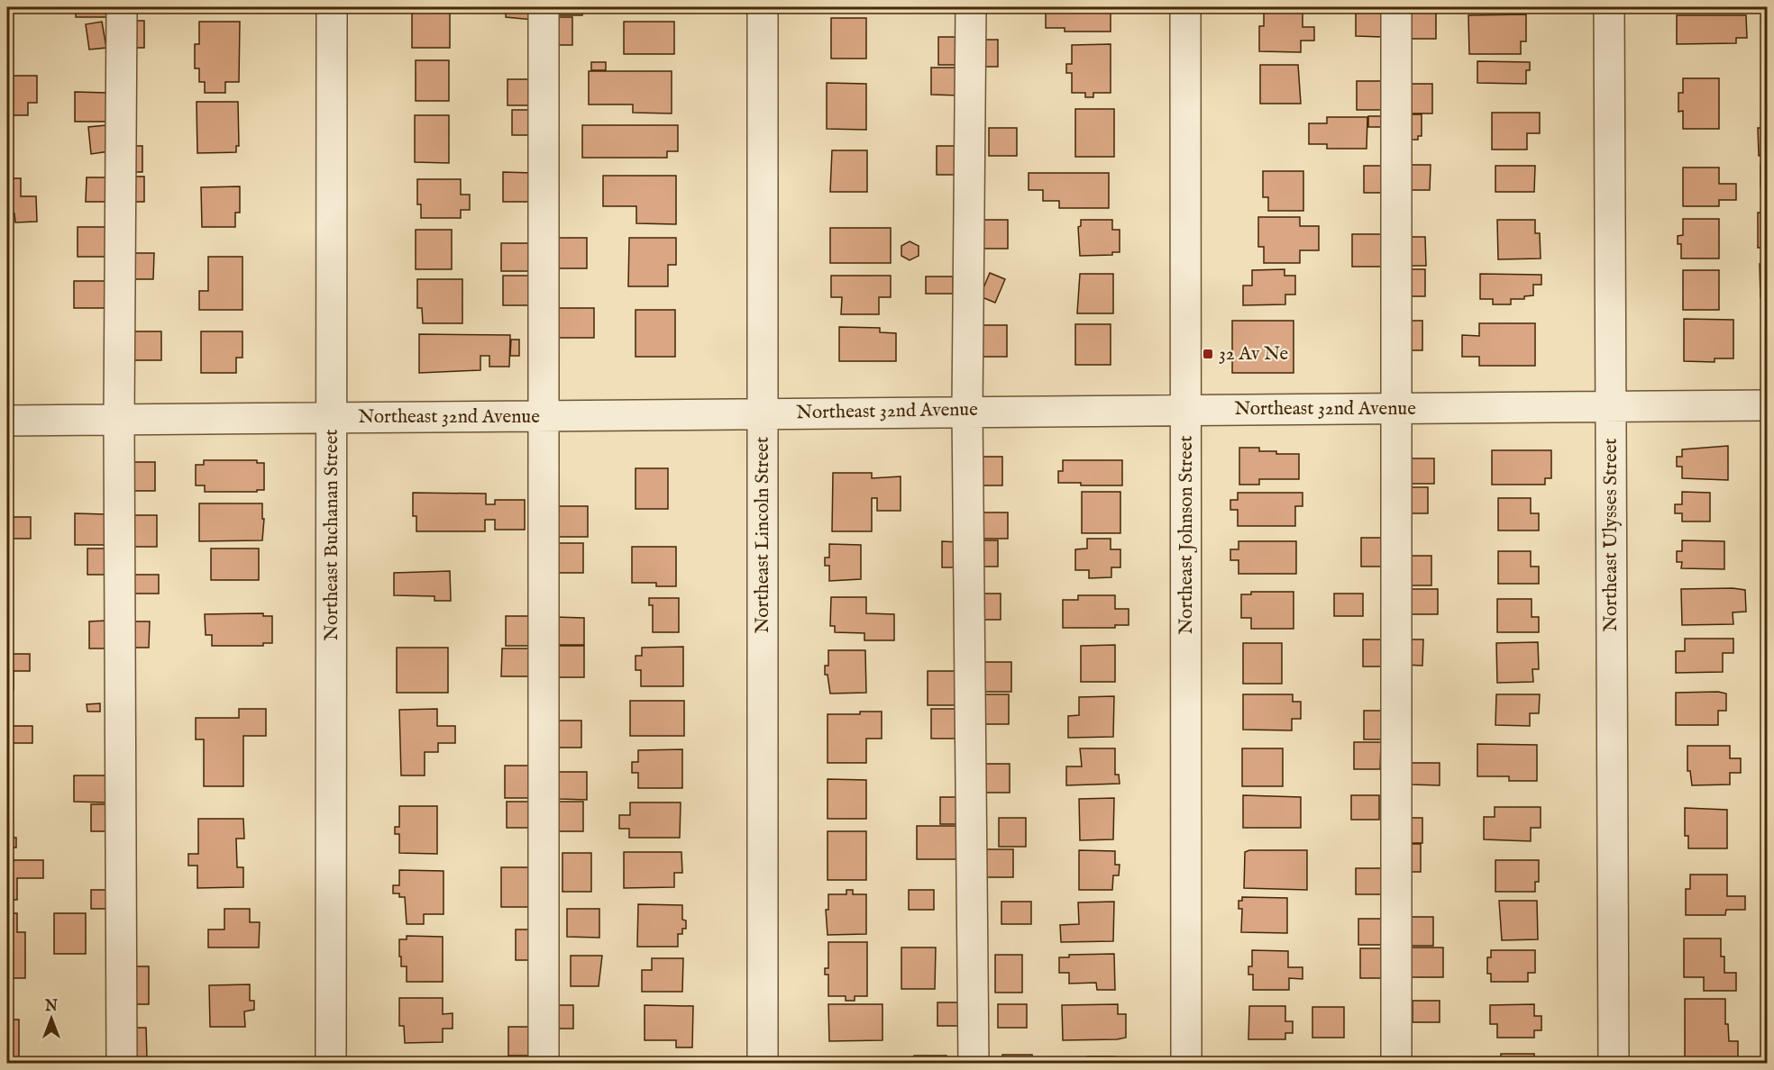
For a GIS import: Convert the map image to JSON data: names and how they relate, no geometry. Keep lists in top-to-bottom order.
{
  "streets": {
    "street": [
      "Northeast 32nd Avenue",
      "Northeast Buchanan Street",
      "Northeast Lincoln Street",
      "Northeast Johnson Street",
      "Northeast Ulysses Street"
    ]
  },
  "crossings": [
    ["Northeast 32nd Avenue", "Northeast Buchanan Street"],
    ["Northeast 32nd Avenue", "Northeast Lincoln Street"],
    ["Northeast 32nd Avenue", "Northeast Johnson Street"],
    ["Northeast 32nd Avenue", "Northeast Ulysses Street"]
  ],
  "places": {
    "transit": ["32 Av Ne"]
  },
  "north": "top"
}
